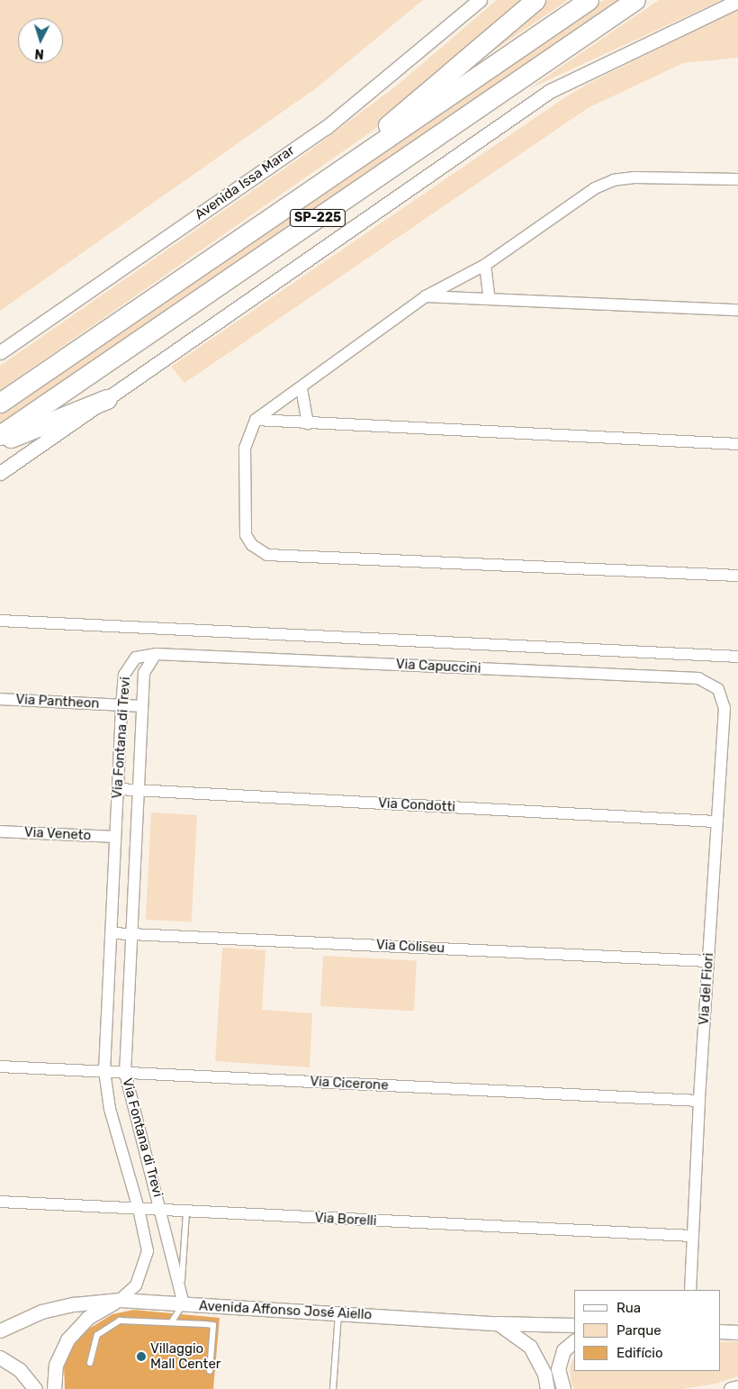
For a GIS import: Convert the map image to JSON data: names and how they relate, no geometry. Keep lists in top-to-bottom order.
{
  "streets": {
    "highway": ["SP-225"],
    "street": [
      "Avenida Issa Marar",
      "Via Capuccini",
      "Via Pantheon",
      "Via Fontana di Trevi",
      "Via Condotti",
      "Via Veneto",
      "Via Coliseu",
      "Via del Fiori",
      "Via Cicerone",
      "Via Borelli",
      "Avenida Affonso José Aiello"
    ]
  },
  "crossings": [
    ["Via Capuccini", "Via Fontana di Trevi"],
    ["Via Capuccini", "Via del Fiori"],
    ["Via Pantheon", "Via Fontana di Trevi"],
    ["Via Fontana di Trevi", "Via Condotti"],
    ["Via Fontana di Trevi", "Via Veneto"],
    ["Via Fontana di Trevi", "Via Coliseu"],
    ["Via Fontana di Trevi", "Via Cicerone"],
    ["Via Fontana di Trevi", "Via Borelli"],
    ["Via Fontana di Trevi", "Avenida Affonso José Aiello"],
    ["Via Condotti", "Via del Fiori"],
    ["Via Coliseu", "Via del Fiori"],
    ["Via del Fiori", "Via Cicerone"],
    ["Via del Fiori", "Via Borelli"]
  ],
  "places": ["Villaggio Mall Center"],
  "legend": ["Rua", "Parque", "Edifício"],
  "north": "bottom"
}
